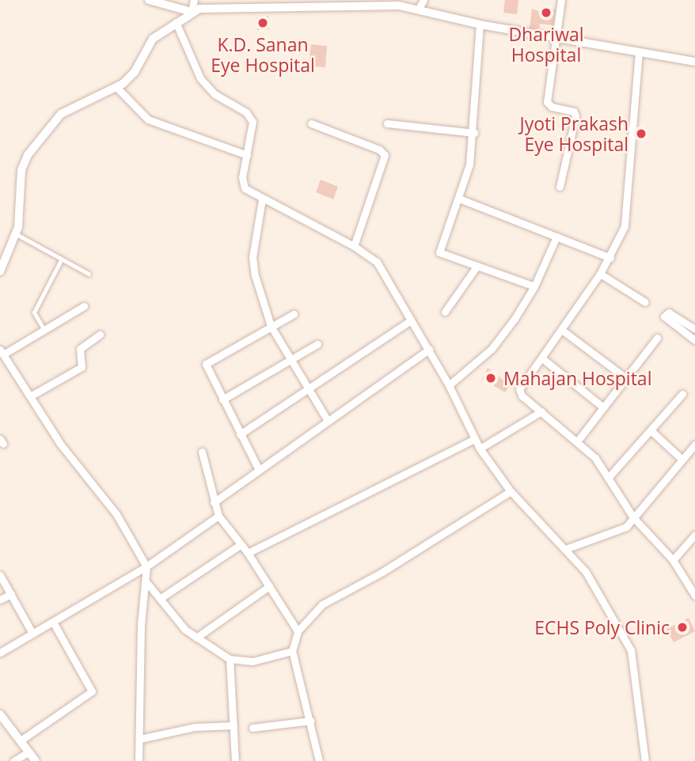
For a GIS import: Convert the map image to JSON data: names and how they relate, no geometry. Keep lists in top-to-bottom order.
{
  "places": [
    "Dhariwal Hospital",
    "K.D. Sanan Eye Hospital",
    "Jyoti Prakash Eye Hospital",
    "Mahajan Hospital",
    "ECHS Poly Clinic"
  ]
}
